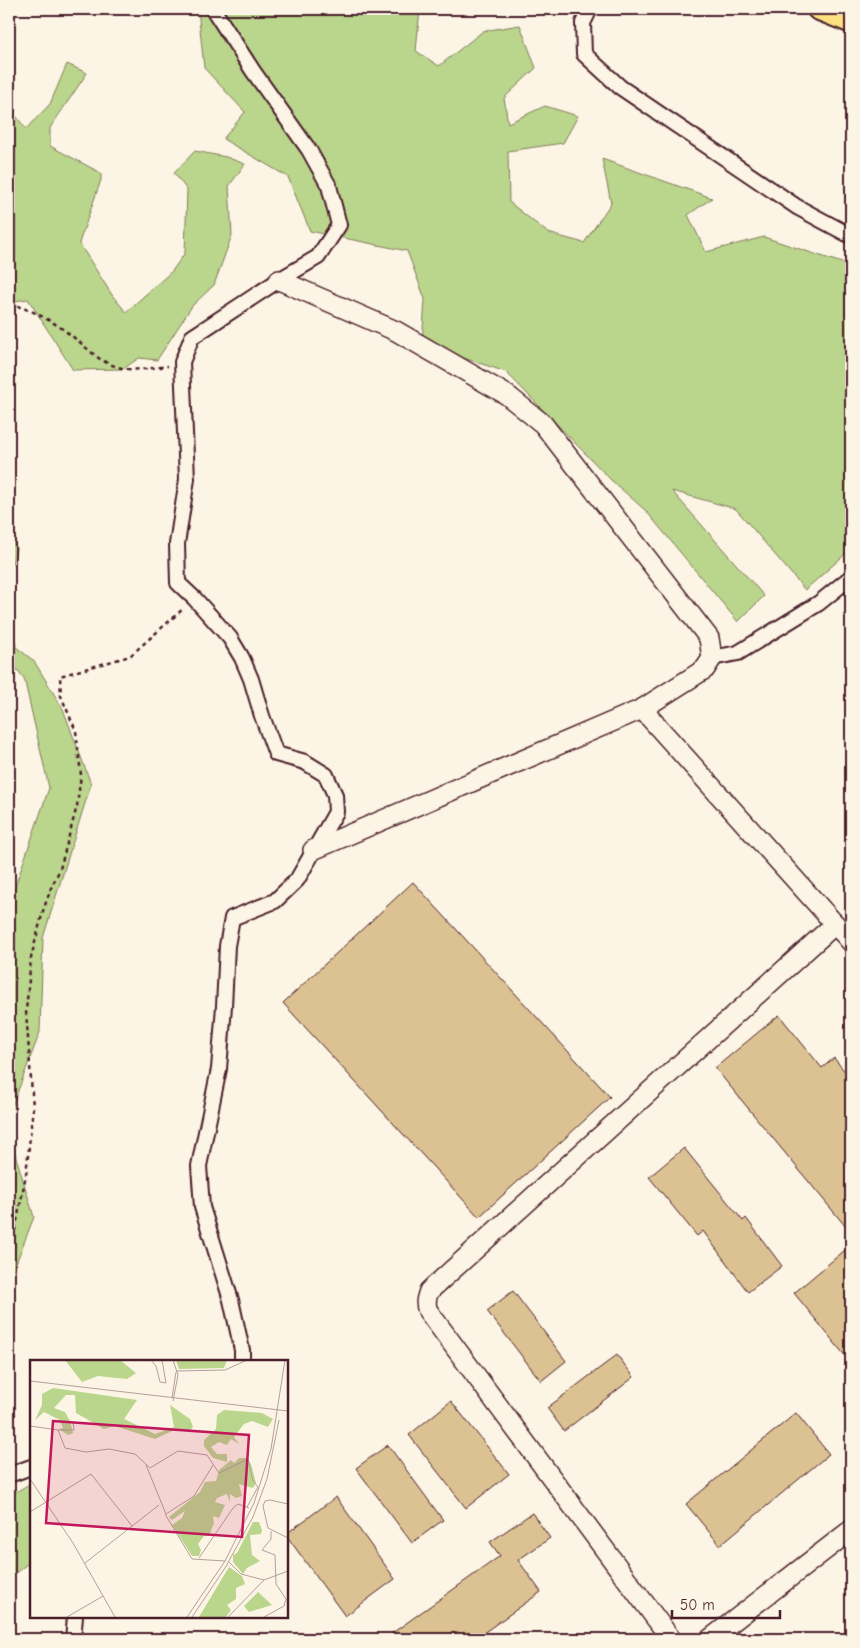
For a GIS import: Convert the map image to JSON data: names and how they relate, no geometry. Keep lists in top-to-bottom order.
{
  "scale_bar": "50 m"
}
